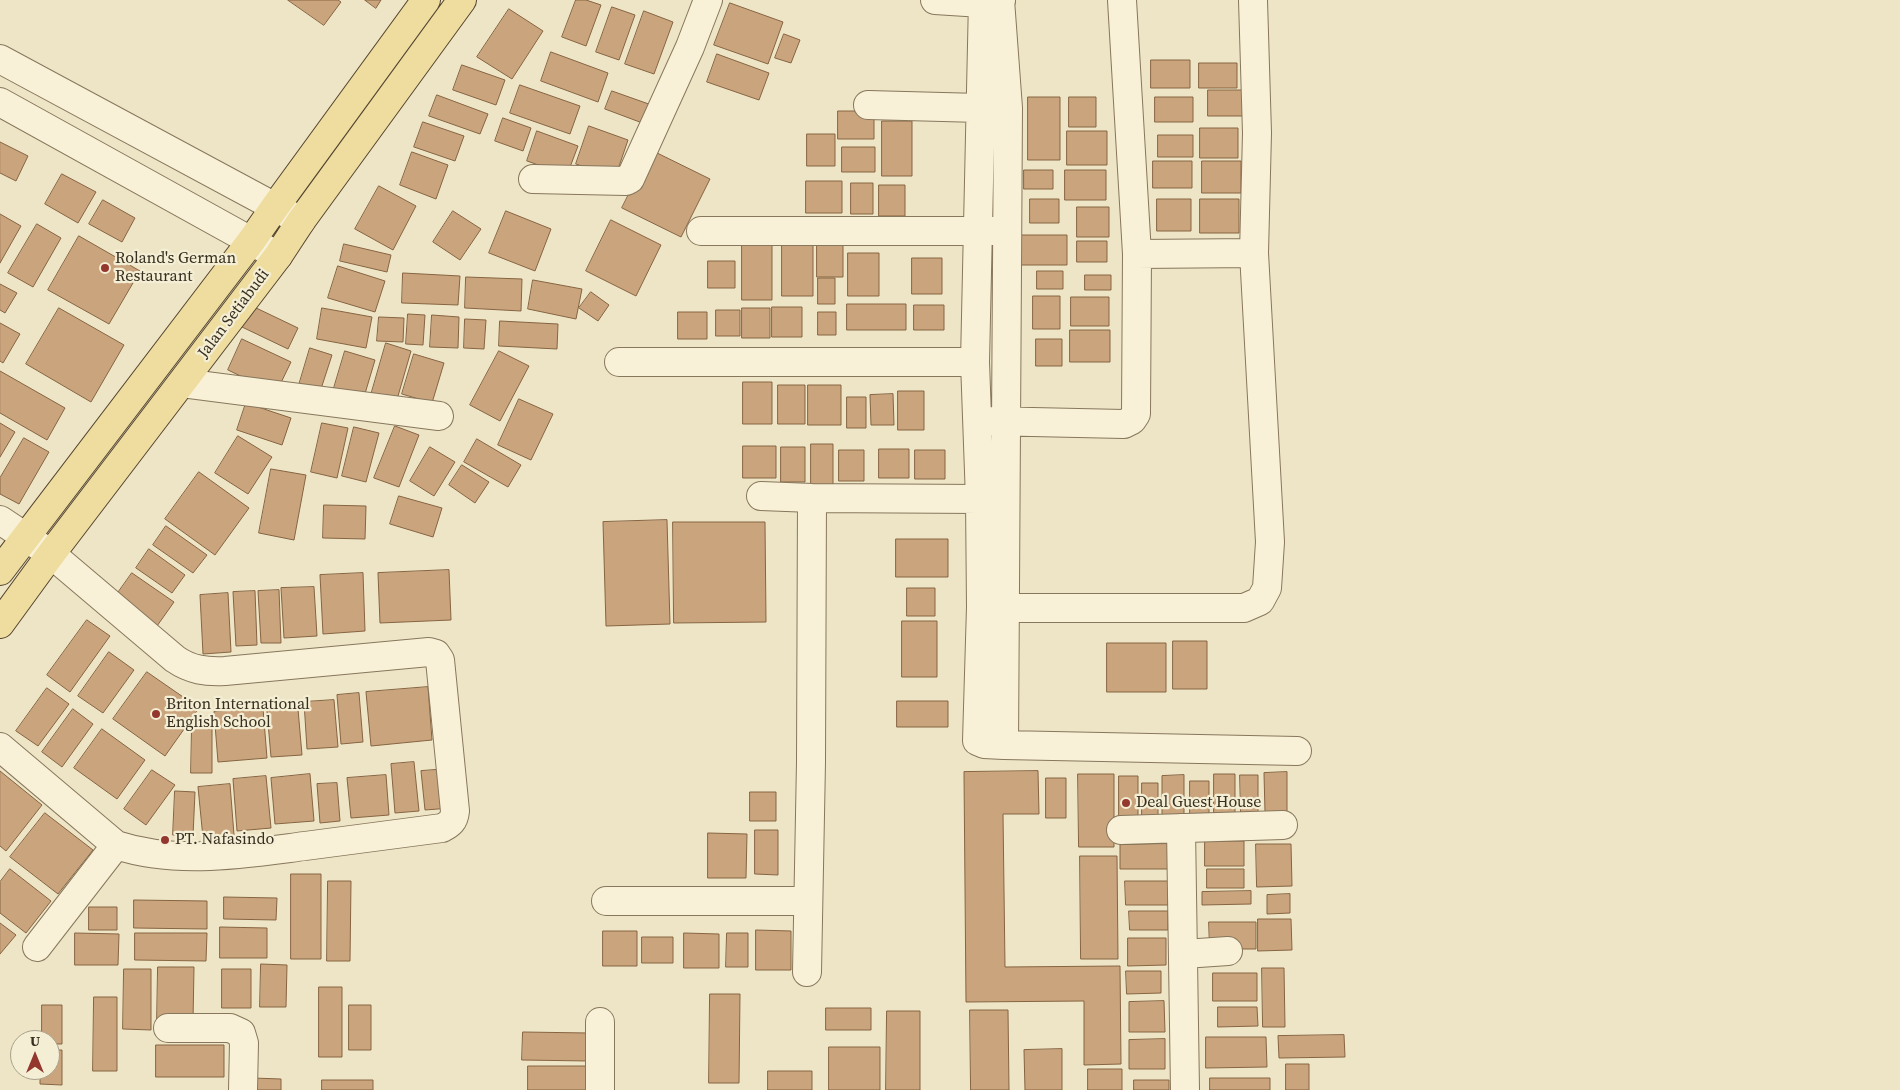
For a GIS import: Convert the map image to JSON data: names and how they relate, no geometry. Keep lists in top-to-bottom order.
{
  "streets": {
    "main road": ["Jalan Setiabudi"]
  },
  "places": [
    "Roland's German Restaurant",
    "Briton International English School",
    "Deal Guest House",
    "PT. Nafasindo"
  ],
  "north": "top"
}
